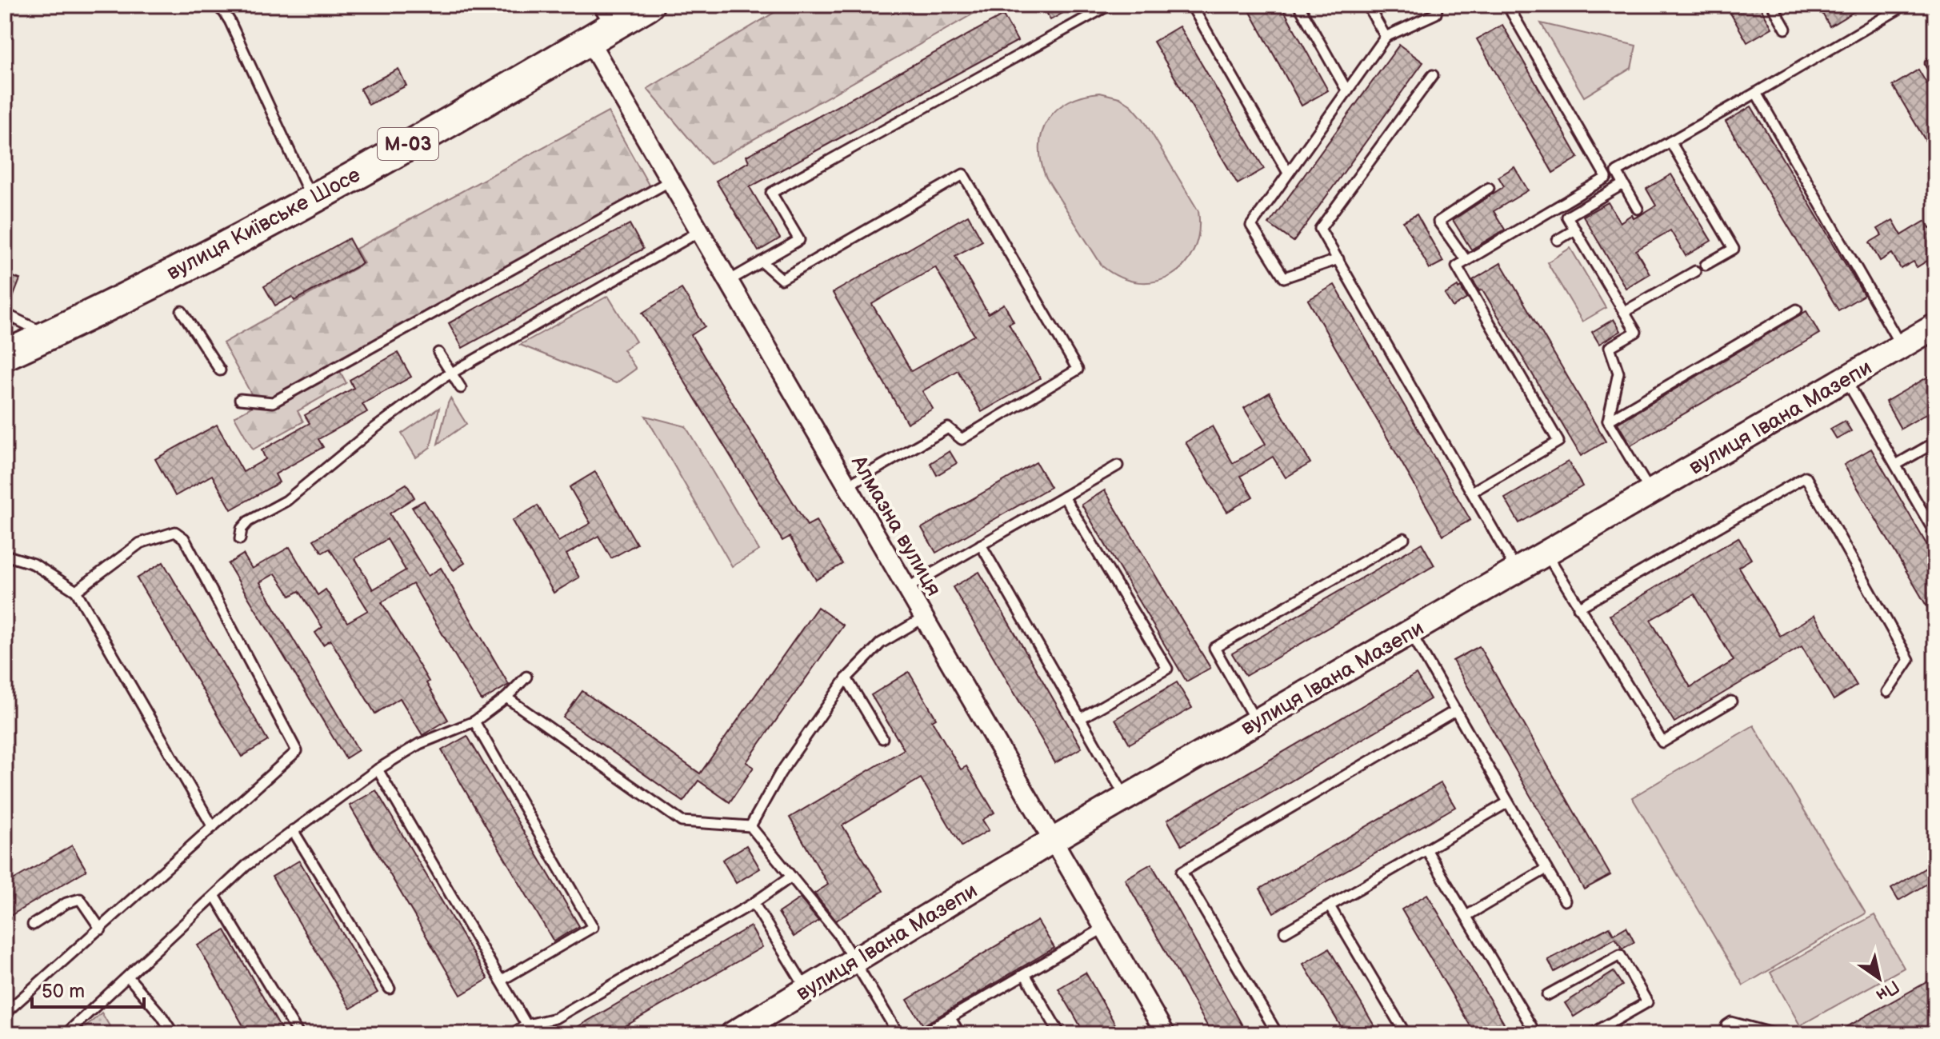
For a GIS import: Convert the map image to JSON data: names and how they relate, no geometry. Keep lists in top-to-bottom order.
{
  "streets": {
    "highway": ["М-03", "вулиця Київське Шосе"],
    "main road": ["вулиця Івана Мазепи"],
    "street": ["Алмазна вулиця"]
  },
  "crossings": [
    ["вулиця Київське Шосе", "Алмазна вулиця"],
    ["вулиця Івана Мазепи", "Алмазна вулиця"]
  ],
  "scale_bar": "50 m",
  "north": "bottom right"
}
